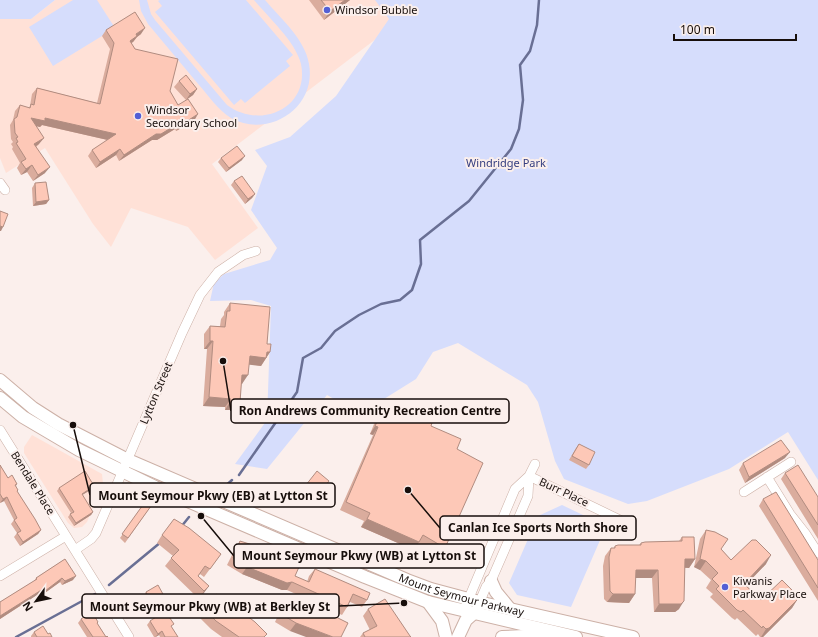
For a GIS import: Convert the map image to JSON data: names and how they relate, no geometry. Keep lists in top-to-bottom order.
{
  "streets": {
    "main road": ["Mount Seymour Parkway"],
    "street": ["Lytton Street", "Bendale Place", "Burr Place"]
  },
  "crossings": [
    ["Lytton Street", "Bendale Place"],
    ["Lytton Street", "Mount Seymour Parkway"]
  ],
  "parks": ["Windridge Park"],
  "places": [
    "Windsor Bubble",
    "Windsor Secondary School",
    "Ron Andrews Community Recreation Centre",
    "Mount Seymour Pkwy (EB) at Lytton St",
    "Canlan Ice Sports North Shore",
    "Mount Seymour Pkwy (WB) at Lytton St",
    "Kiwanis Parkway Place",
    "Mount Seymour Pkwy (WB) at Berkley St"
  ],
  "scale_bar": "100 m",
  "north": "bottom left"
}
